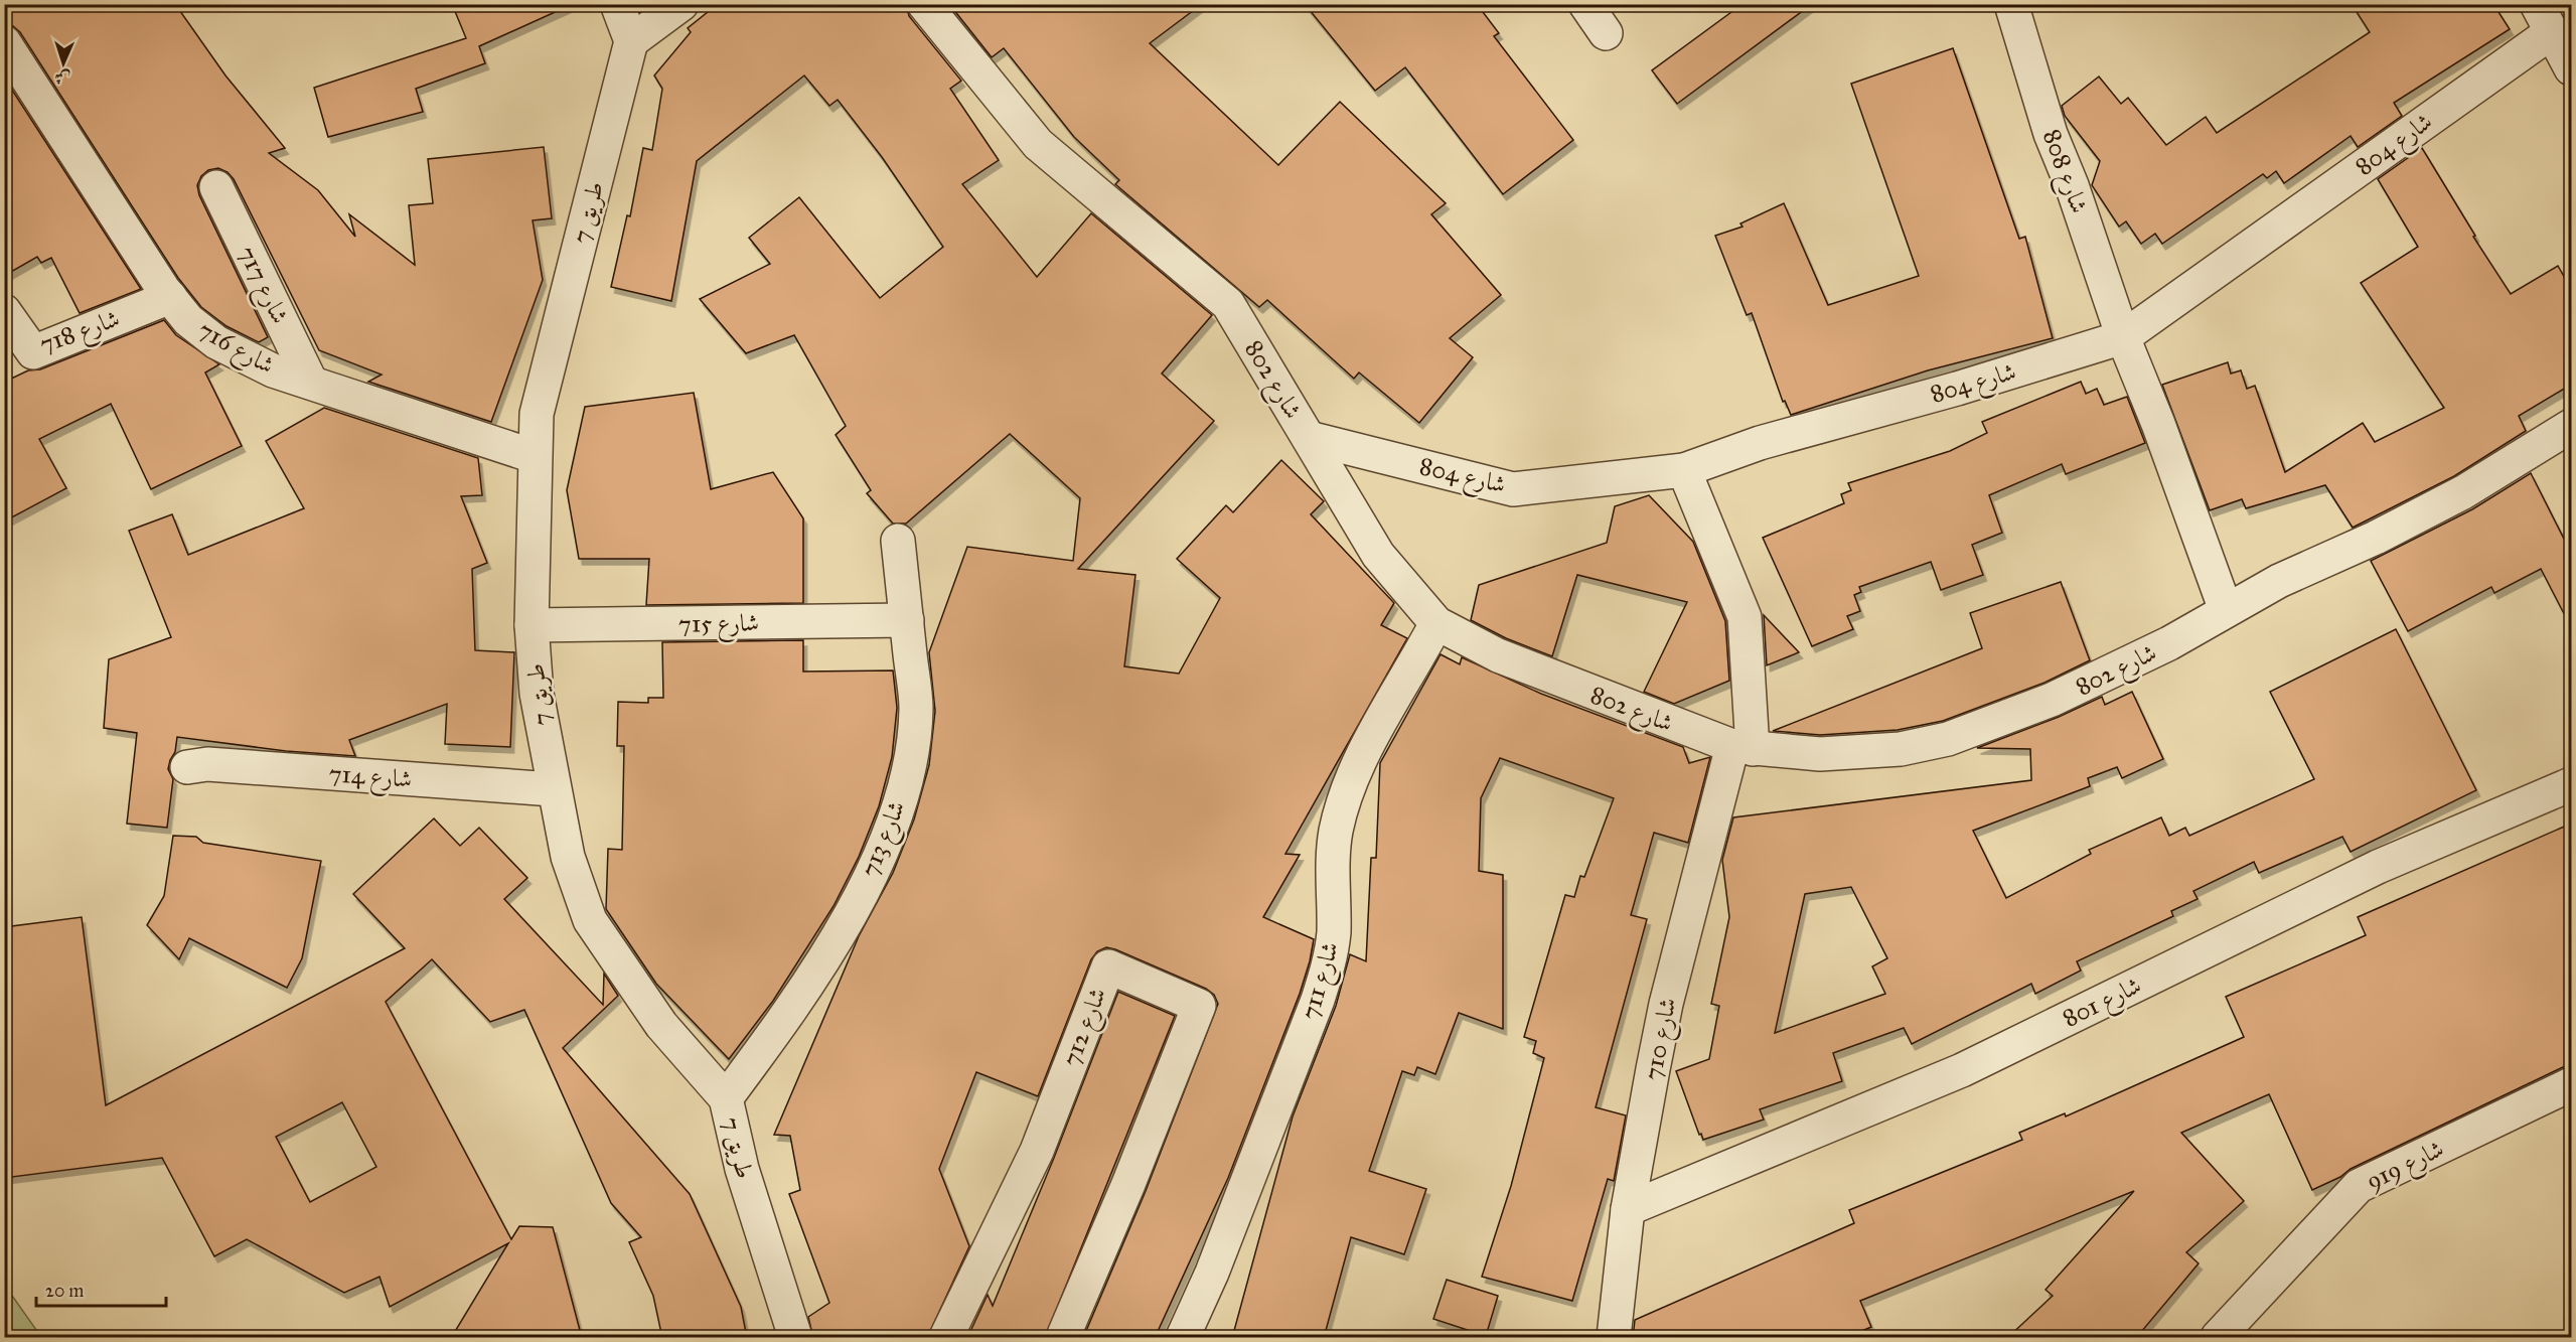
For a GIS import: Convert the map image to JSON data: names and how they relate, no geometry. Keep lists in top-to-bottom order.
{
  "streets": {
    "street": [
      "شارع 804",
      "شارع 808",
      "7 طريق",
      "شارع 717",
      "شارع 718",
      "شارع 716",
      "شارع 802",
      "شارع 715",
      "شارع 714",
      "شارع 713",
      "شارع 711",
      "شارع 801",
      "شارع 712",
      "شارع 710",
      "شارع 919"
    ]
  },
  "crossings": [
    ["شارع 804", "شارع 808"],
    ["شارع 804", "شارع 802"],
    ["شارع 804", "شارع 710"],
    ["شارع 808", "شارع 802"],
    ["7 طريق", "شارع 716"],
    ["7 طريق", "شارع 715"],
    ["7 طريق", "شارع 714"],
    ["7 طريق", "شارع 713"],
    ["شارع 717", "شارع 716"],
    ["شارع 718", "شارع 716"],
    ["شارع 802", "شارع 711"],
    ["شارع 802", "شارع 710"],
    ["شارع 715", "شارع 713"],
    ["شارع 801", "شارع 710"]
  ],
  "scale_bar": "20 m",
  "north": "bottom"
}
